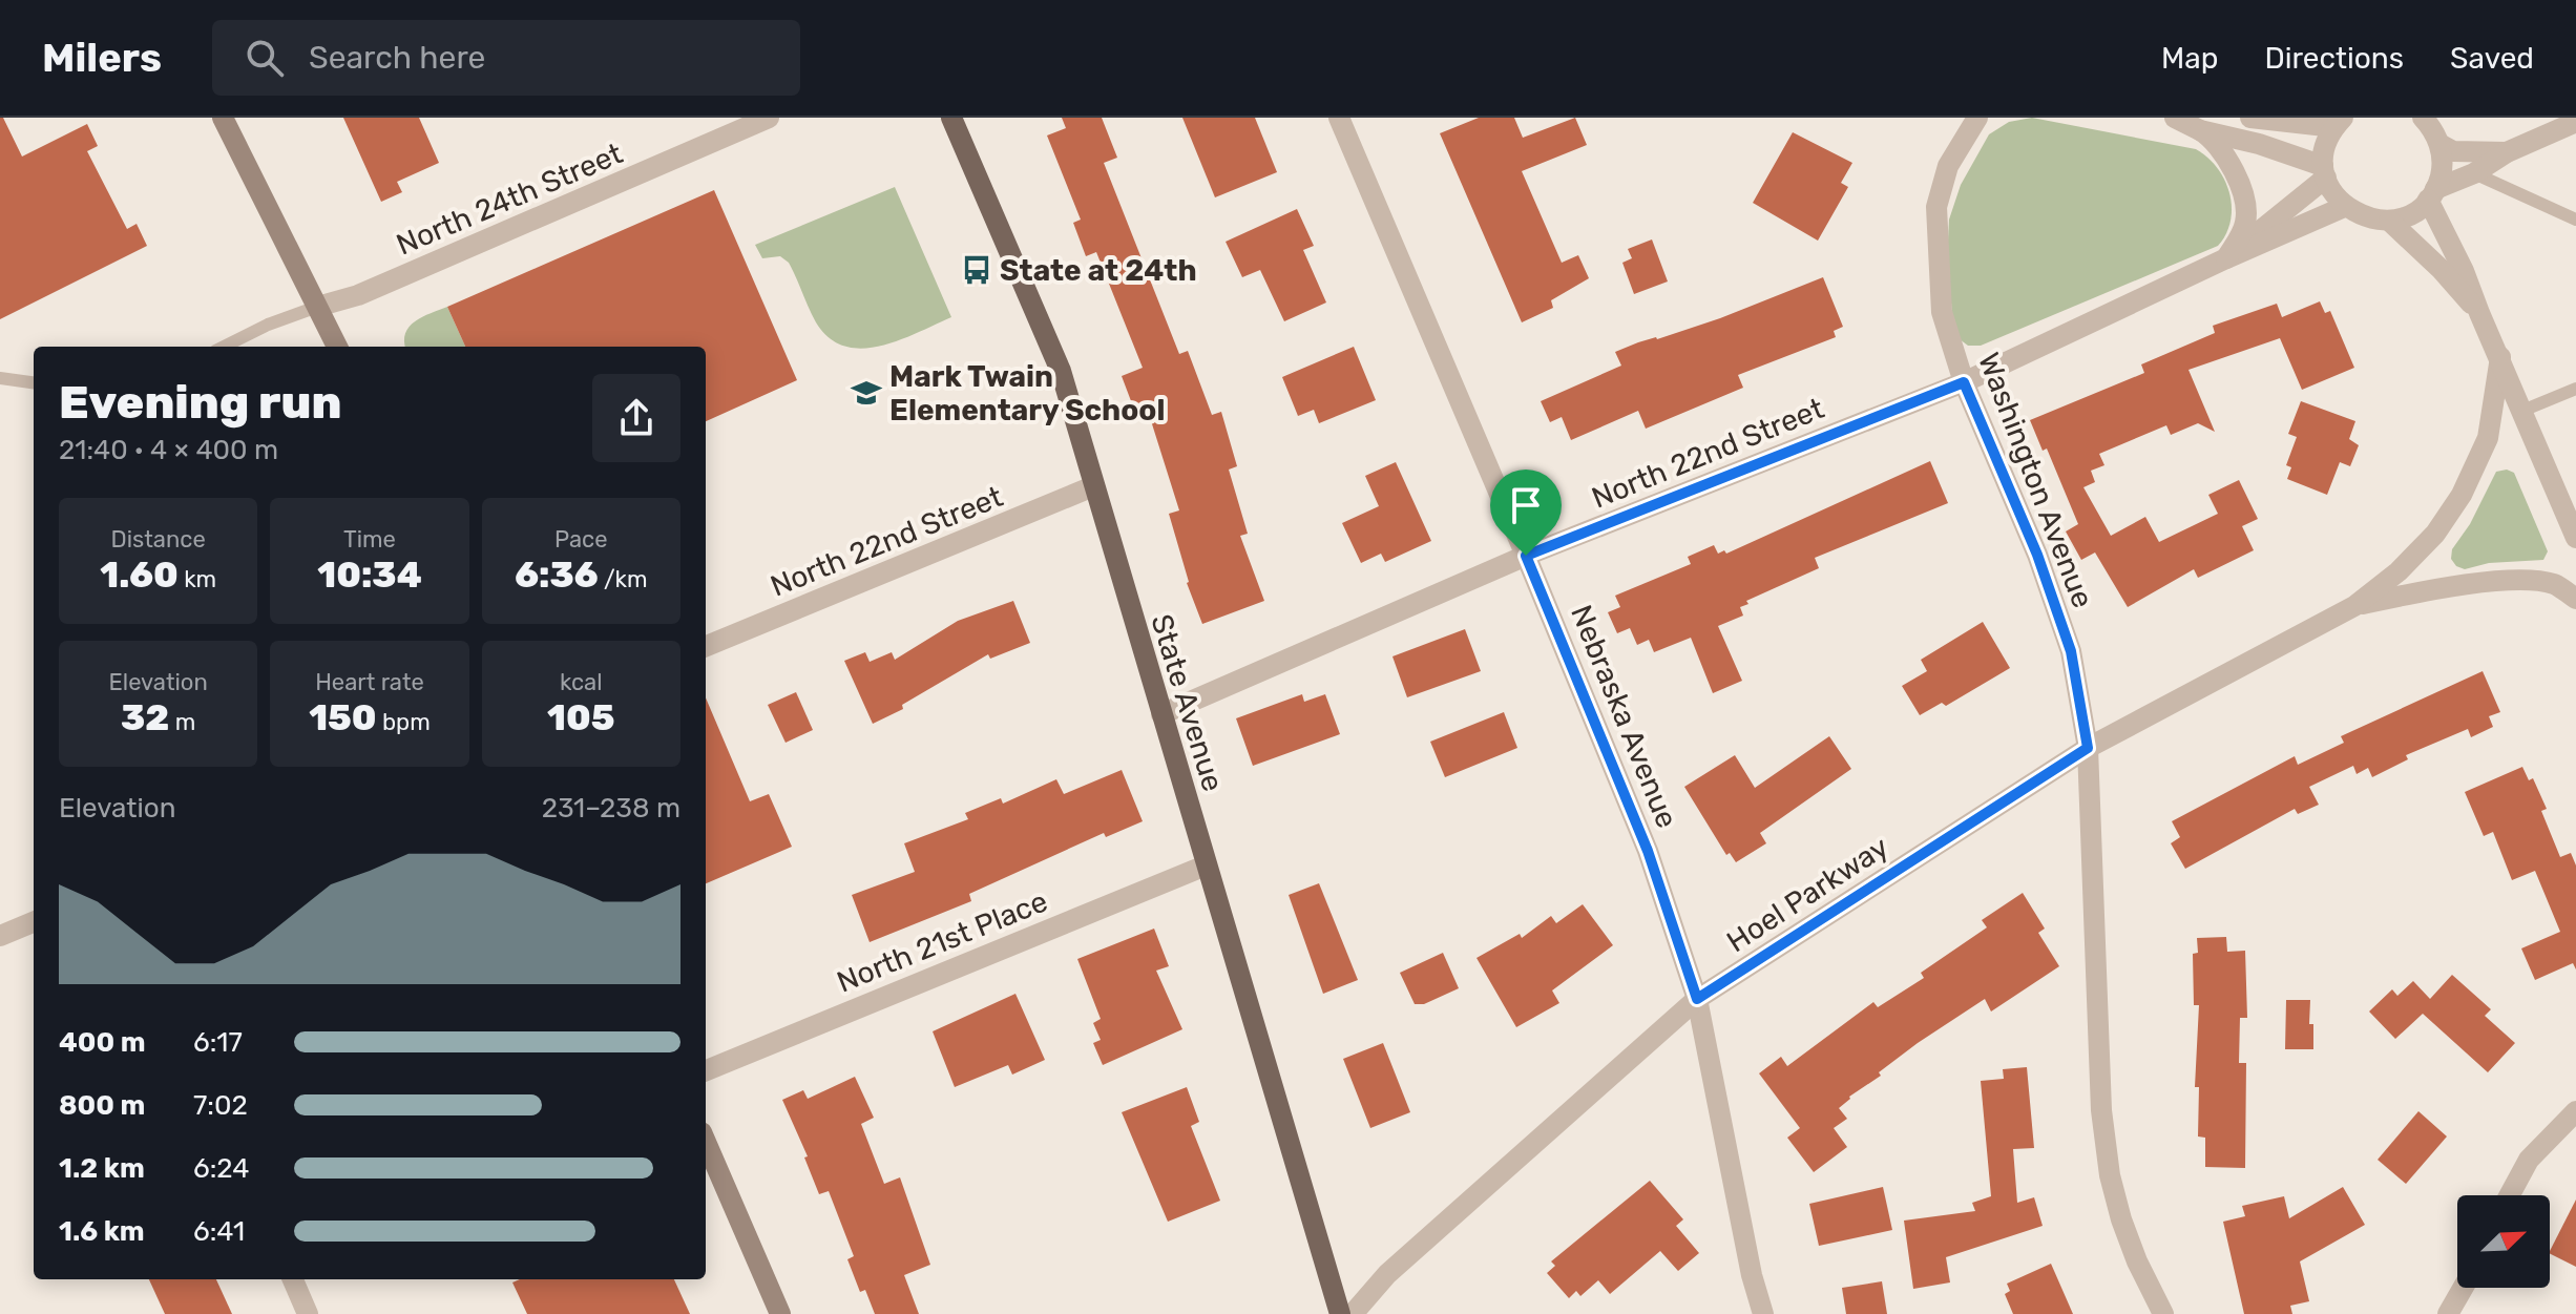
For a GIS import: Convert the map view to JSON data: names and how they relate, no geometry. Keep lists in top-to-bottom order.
{
  "streets": {
    "main road": ["State Avenue"],
    "street": [
      "North 24th Street",
      "North 22nd Street",
      "Washington Avenue",
      "Nebraska Avenue",
      "Hoel Parkway",
      "North 21st Place"
    ]
  },
  "crossings": [
    ["North 22nd Street", "Washington Avenue"],
    ["North 22nd Street", "State Avenue"],
    ["North 22nd Street", "Nebraska Avenue"],
    ["Washington Avenue", "Hoel Parkway"],
    ["State Avenue", "North 21st Place"],
    ["Nebraska Avenue", "Hoel Parkway"]
  ],
  "places": {
    "bus stop": ["State at 24th"],
    "school or university": ["Mark Twain Elementary School"]
  },
  "north": "top right",
  "page": {
    "header": "Milers",
    "search": "Search here",
    "nav": ["Map", "Directions", "Saved"],
    "heading": ["Evening run", "21:40 · 4 × 400 m"],
    "stats": [
      ["Distance", "1.60 km"],
      ["Time", "10:34"],
      ["Pace", "6:36 /km"],
      ["Elevation", "32 m"],
      ["Heart rate", "150 bpm"],
      ["kcal", "105"]
    ],
    "chart": ["Elevation", "231–238 m"],
    "list": [
      {
        "name": "400 m",
        "note": "6:17"
      },
      {
        "name": "800 m",
        "note": "7:02"
      },
      {
        "name": "1.2 km",
        "note": "6:24"
      },
      {
        "name": "1.6 km",
        "note": "6:41"
      }
    ]
  }
}
